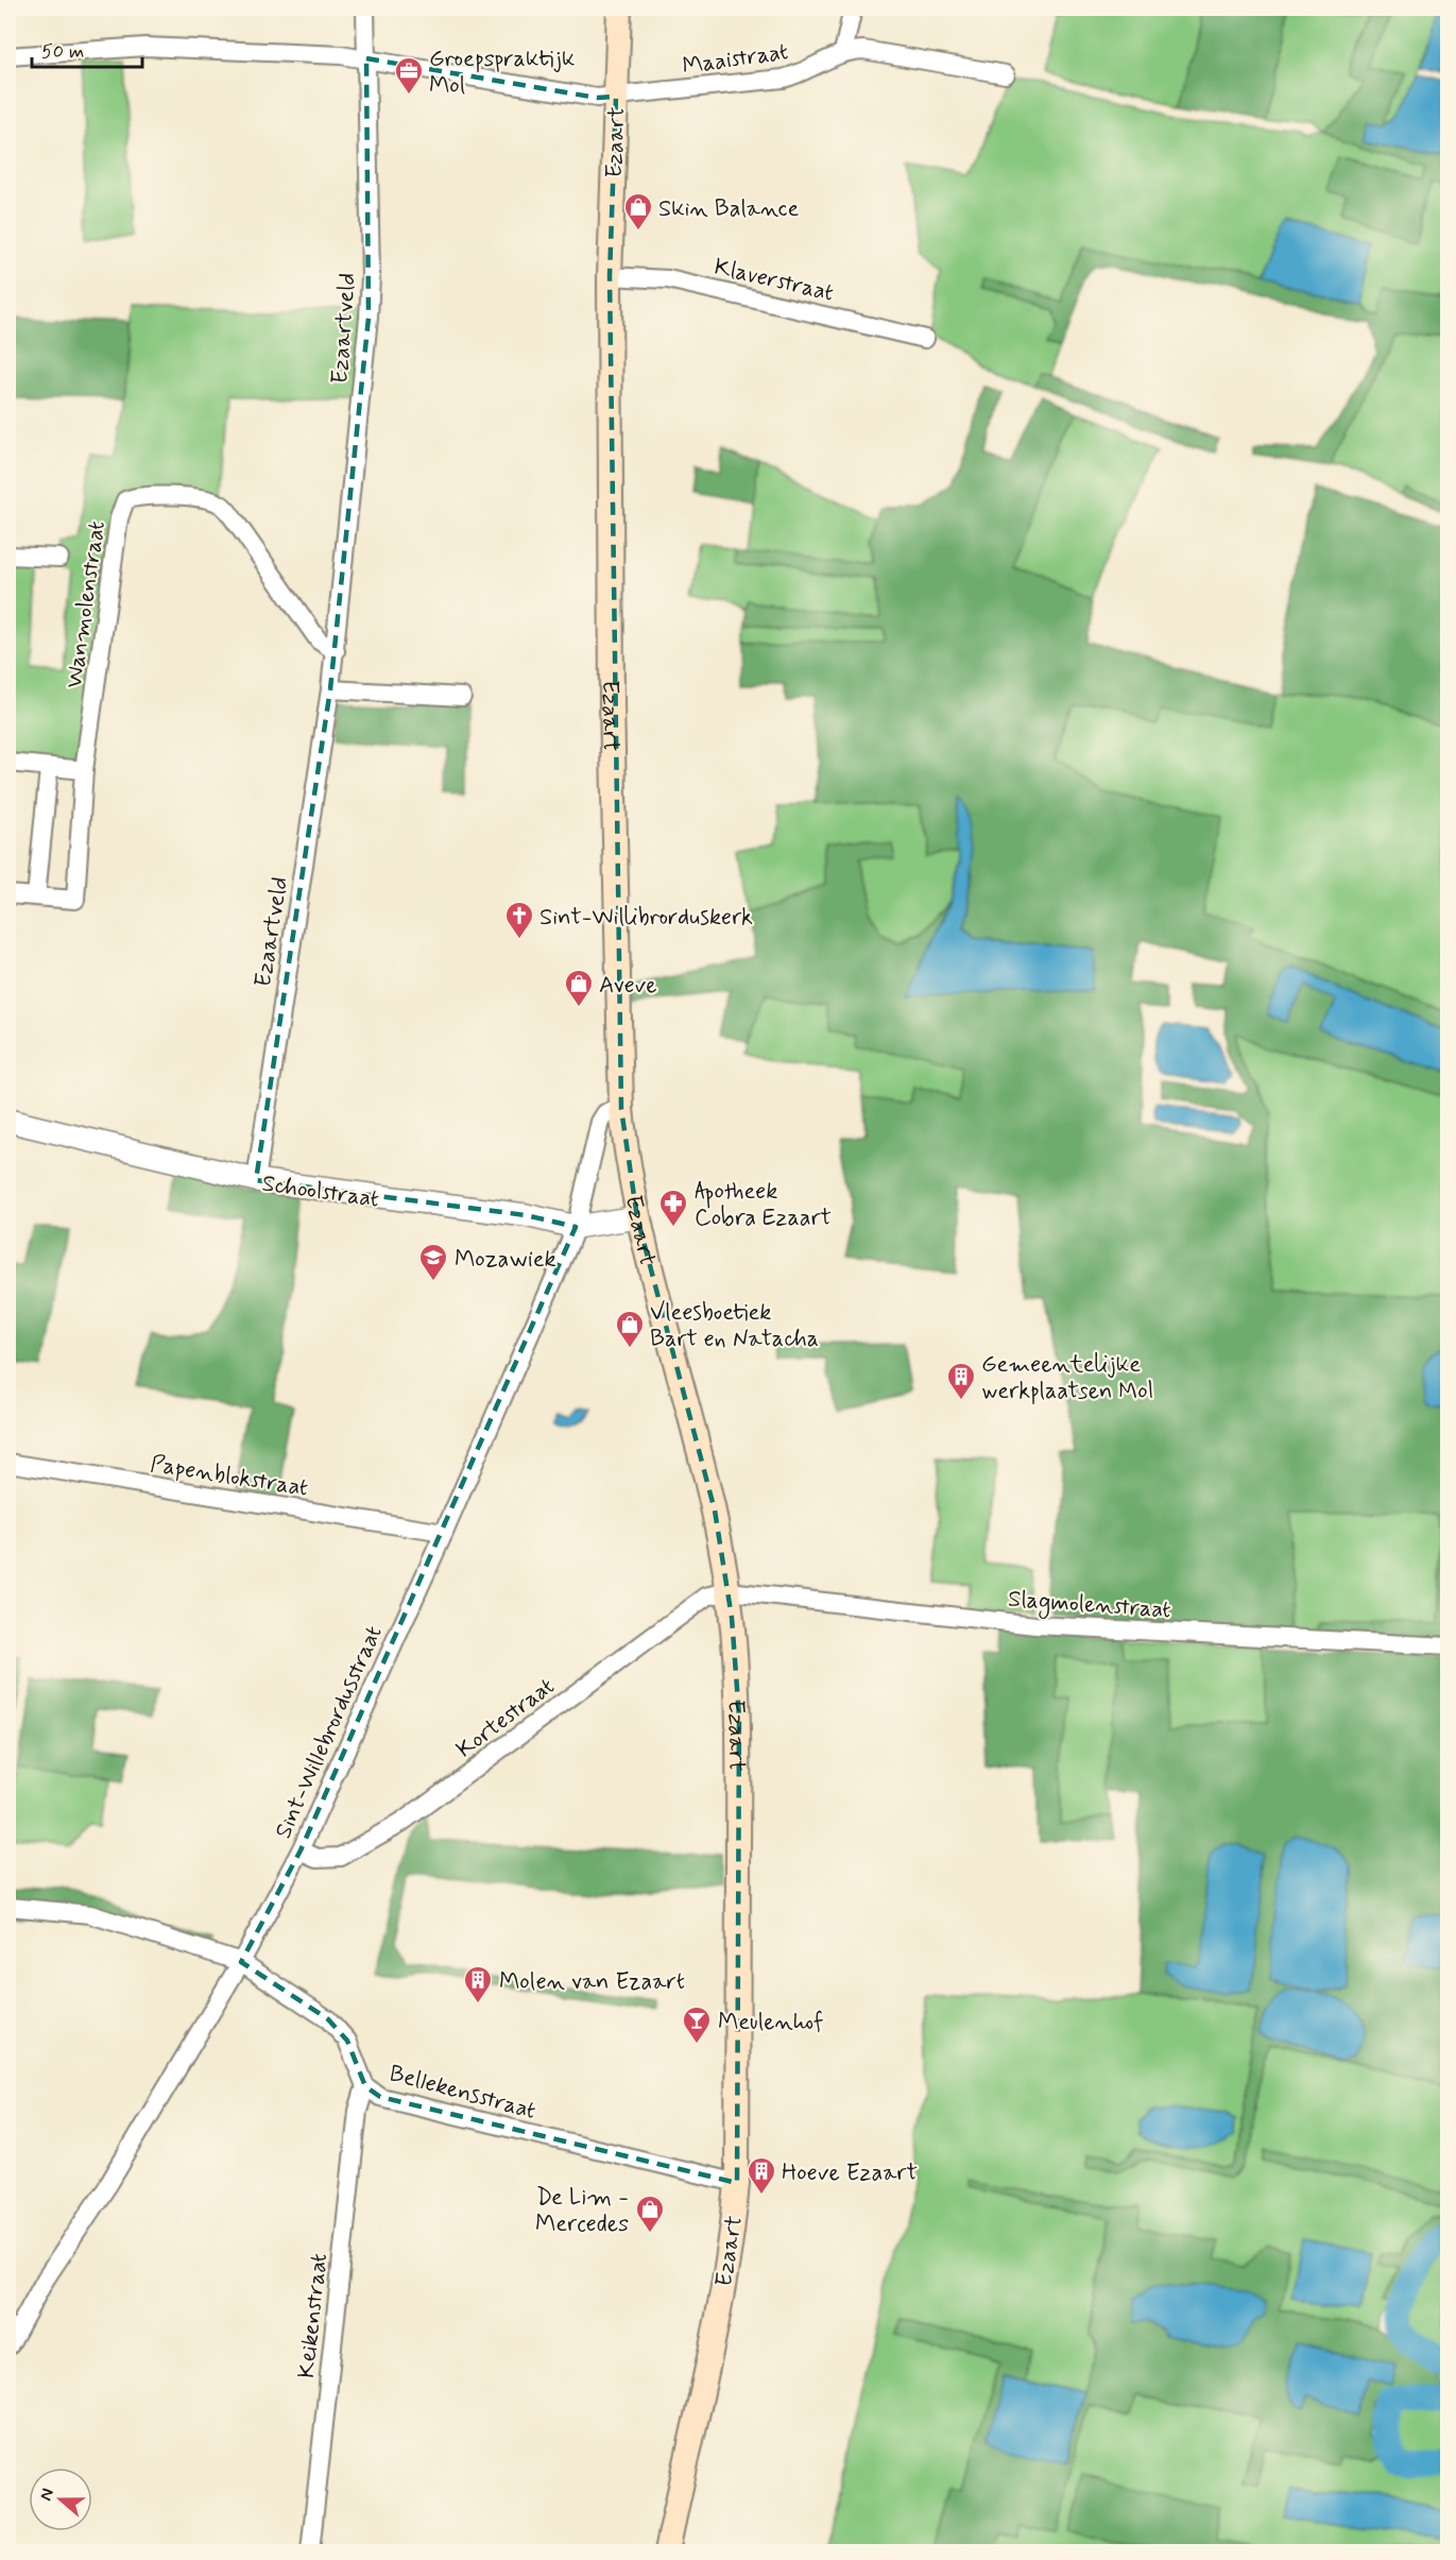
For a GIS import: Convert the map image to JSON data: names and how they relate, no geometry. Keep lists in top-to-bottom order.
{
  "streets": {
    "main road": ["Ezaart"],
    "street": [
      "Maaistraat",
      "Klaverstraat",
      "Ezaartveld",
      "Wanmolenstraat",
      "Schoolstraat",
      "Papenblokstraat",
      "Slagmolenstraat",
      "Kortestraat",
      "Sint-Willebrordusstraat",
      "Bellekensstraat",
      "Keikenstraat"
    ]
  },
  "crossings": [
    ["Maaistraat", "Ezaart"],
    ["Maaistraat", "Ezaartveld"],
    ["Ezaart", "Klaverstraat"],
    ["Ezaart", "Schoolstraat"],
    ["Ezaart", "Slagmolenstraat"],
    ["Ezaart", "Kortestraat"],
    ["Ezaart", "Sint-Willebrordusstraat"],
    ["Ezaart", "Bellekensstraat"],
    ["Ezaartveld", "Wanmolenstraat"],
    ["Ezaartveld", "Schoolstraat"],
    ["Schoolstraat", "Sint-Willebrordusstraat"],
    ["Papenblokstraat", "Sint-Willebrordusstraat"],
    ["Slagmolenstraat", "Kortestraat"],
    ["Kortestraat", "Sint-Willebrordusstraat"],
    ["Sint-Willebrordusstraat", "Bellekensstraat"],
    ["Bellekensstraat", "Keikenstraat"]
  ],
  "places": {
    "office": ["Groepspraktijk Mol"],
    "shop": [
      "Skin Balance",
      "Aveve",
      "Vleesboetiek Bart en Natacha",
      "De Lim - Mercedes"
    ],
    "church": ["Sint-Willibrorduskerk"],
    "pharmacy": ["Apotheek Cobra Ezaart"],
    "school or university": ["Mozawiek"],
    "building": ["Gemeentelijke werkplaatsen Mol", "Molen van Ezaart", "Hoeve Ezaart"],
    "bar": ["Meulenhof"]
  },
  "scale_bar": "50 m",
  "north": "left"
}
